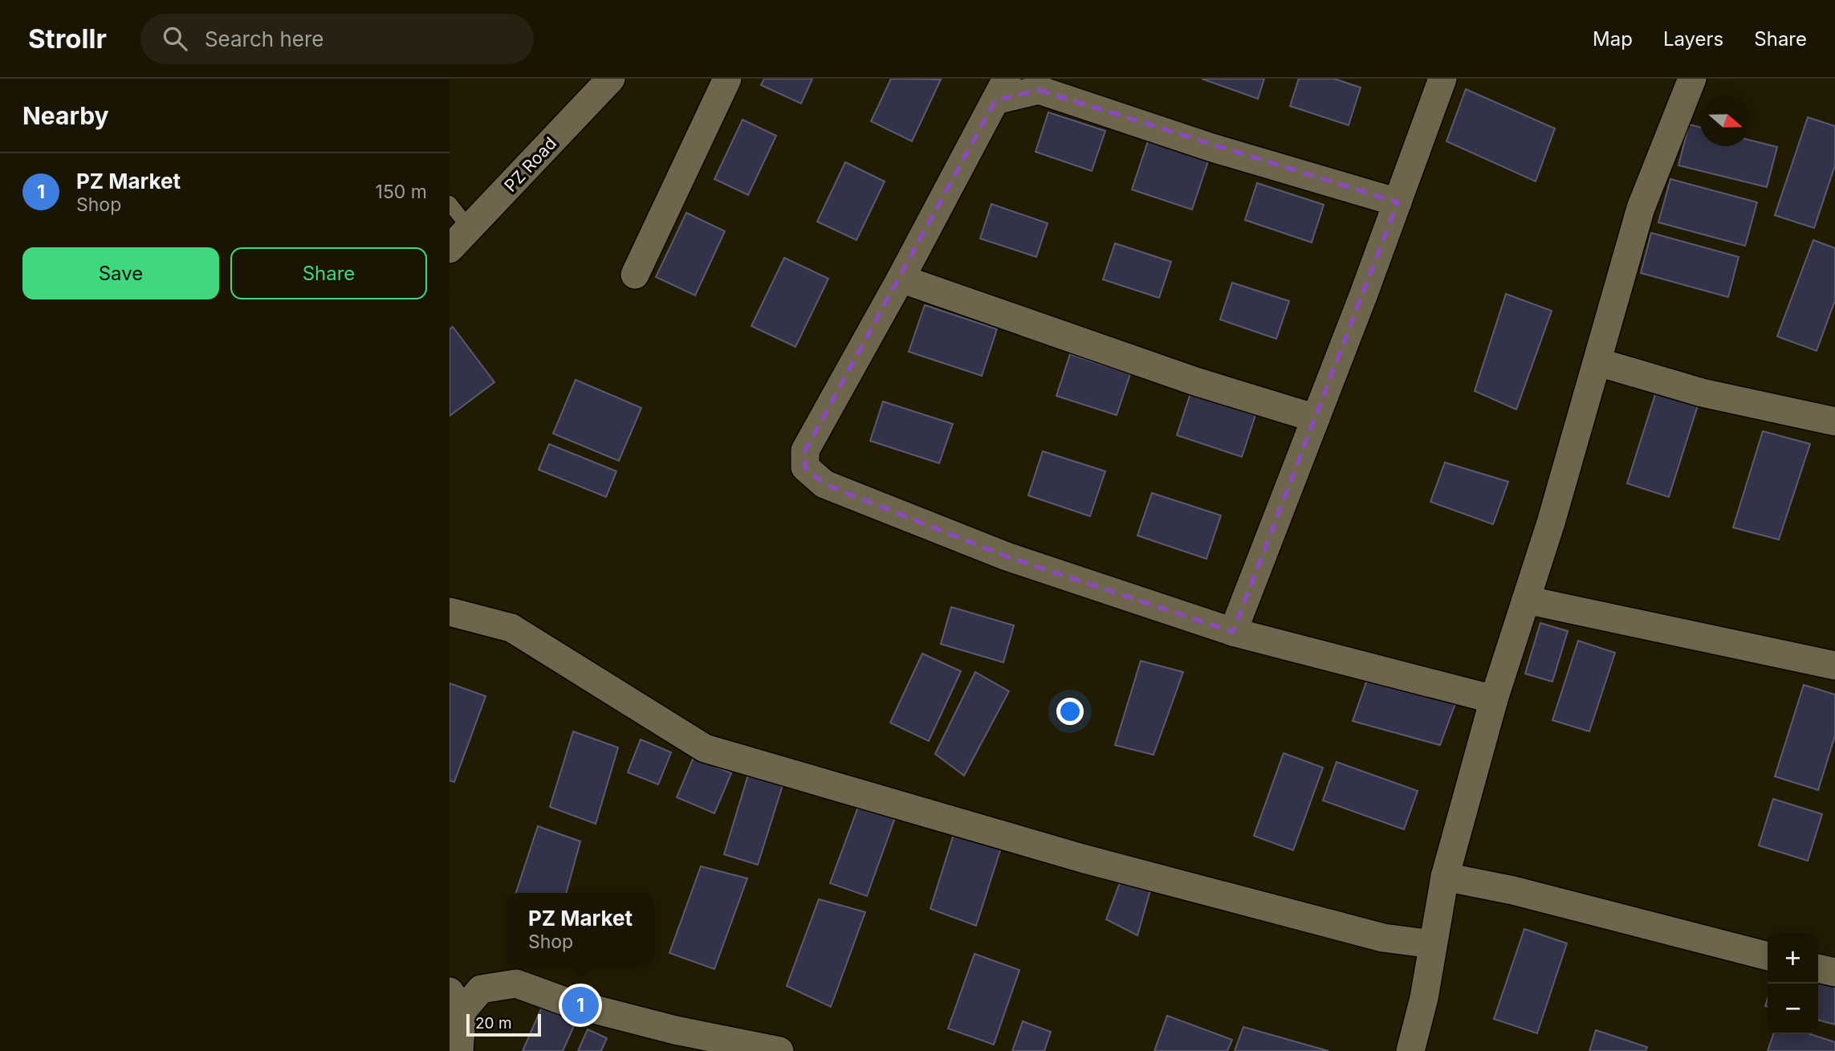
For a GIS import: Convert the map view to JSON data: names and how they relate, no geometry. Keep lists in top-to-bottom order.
{
  "streets": {
    "street": ["PZ Road"]
  },
  "scale_bar": "20 m",
  "north": "right",
  "page": {
    "header": "Strollr",
    "search": "Search here",
    "nav": ["Map", "Layers", "Share"],
    "heading": "Nearby",
    "list": [
      {
        "mark": "1",
        "name": "PZ Market",
        "note": "Shop",
        "value": "150 m"
      }
    ],
    "buttons": ["Save", "Share"],
    "popup": ["PZ Market", "Shop"],
    "map_buttons": ["+", "−"],
    "pins": "1",
    "scale": "20 m"
  }
}
